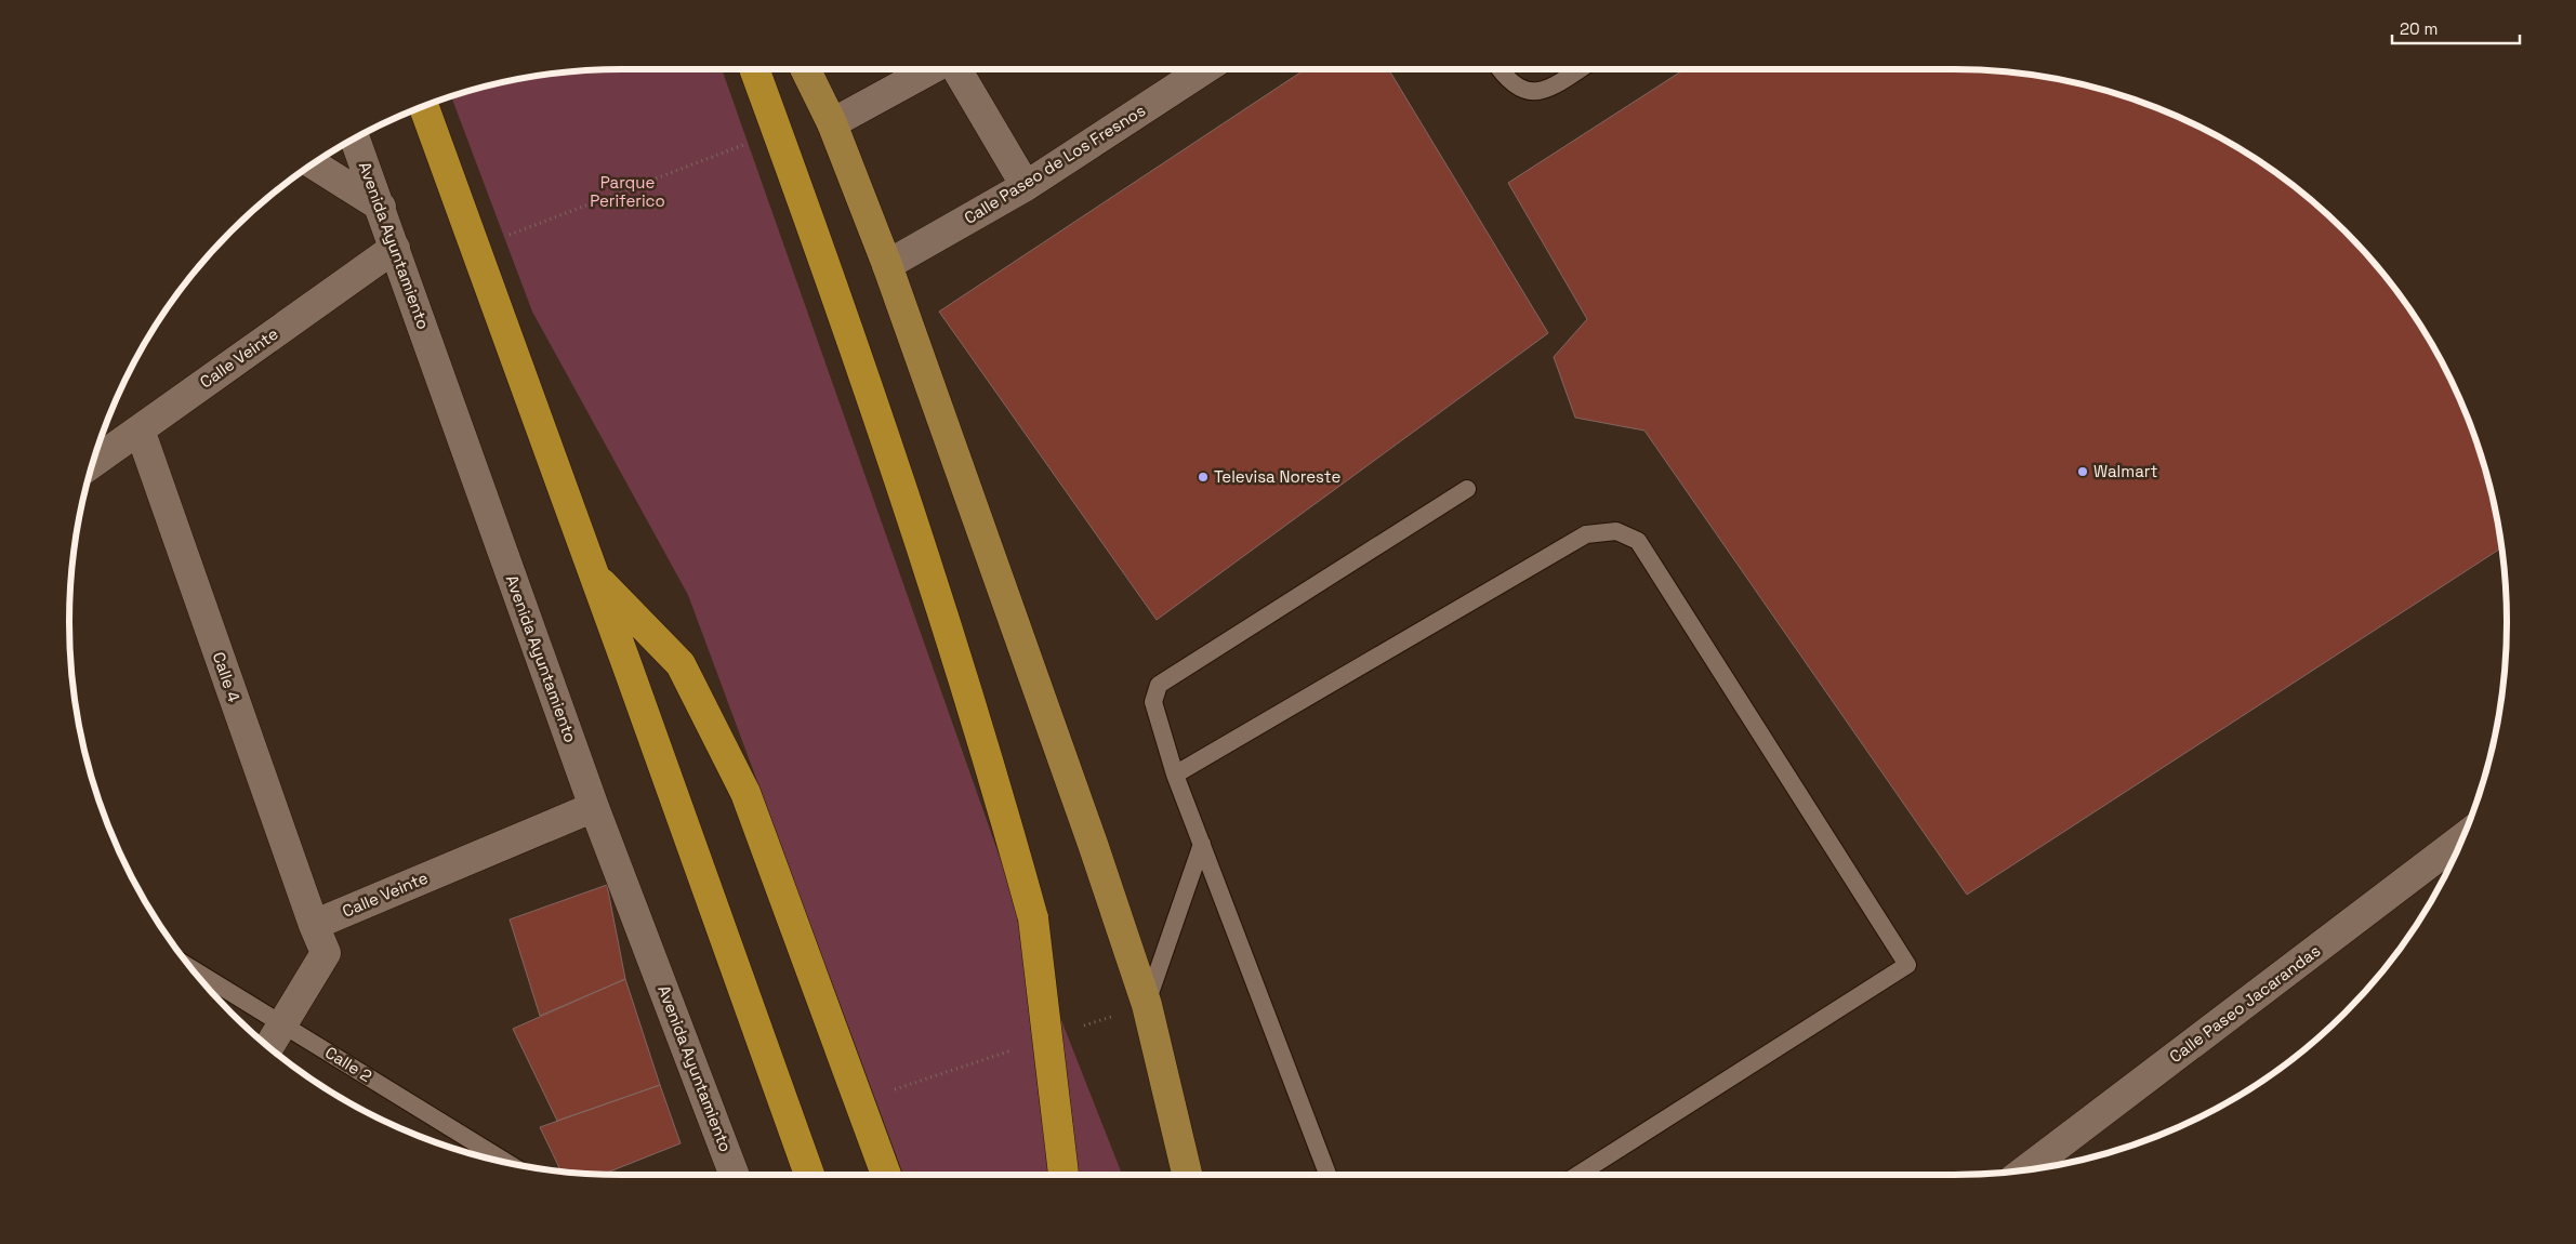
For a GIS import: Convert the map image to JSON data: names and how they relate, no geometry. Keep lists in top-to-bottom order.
{
  "streets": {
    "street": [
      "Calle Paseo de Los Fresnos",
      "Avenida Ayuntamiento",
      "Calle Veinte",
      "Calle 4",
      "Calle Paseo Jacarandas"
    ],
    "lane": ["Calle 2"]
  },
  "crossings": [
    ["Avenida Ayuntamiento", "Calle Veinte"],
    ["Calle Veinte", "Calle 4"]
  ],
  "parks": ["Parque Periferico"],
  "places": ["Walmart", "Televisa Noreste"],
  "scale_bar": "20 m"
}
